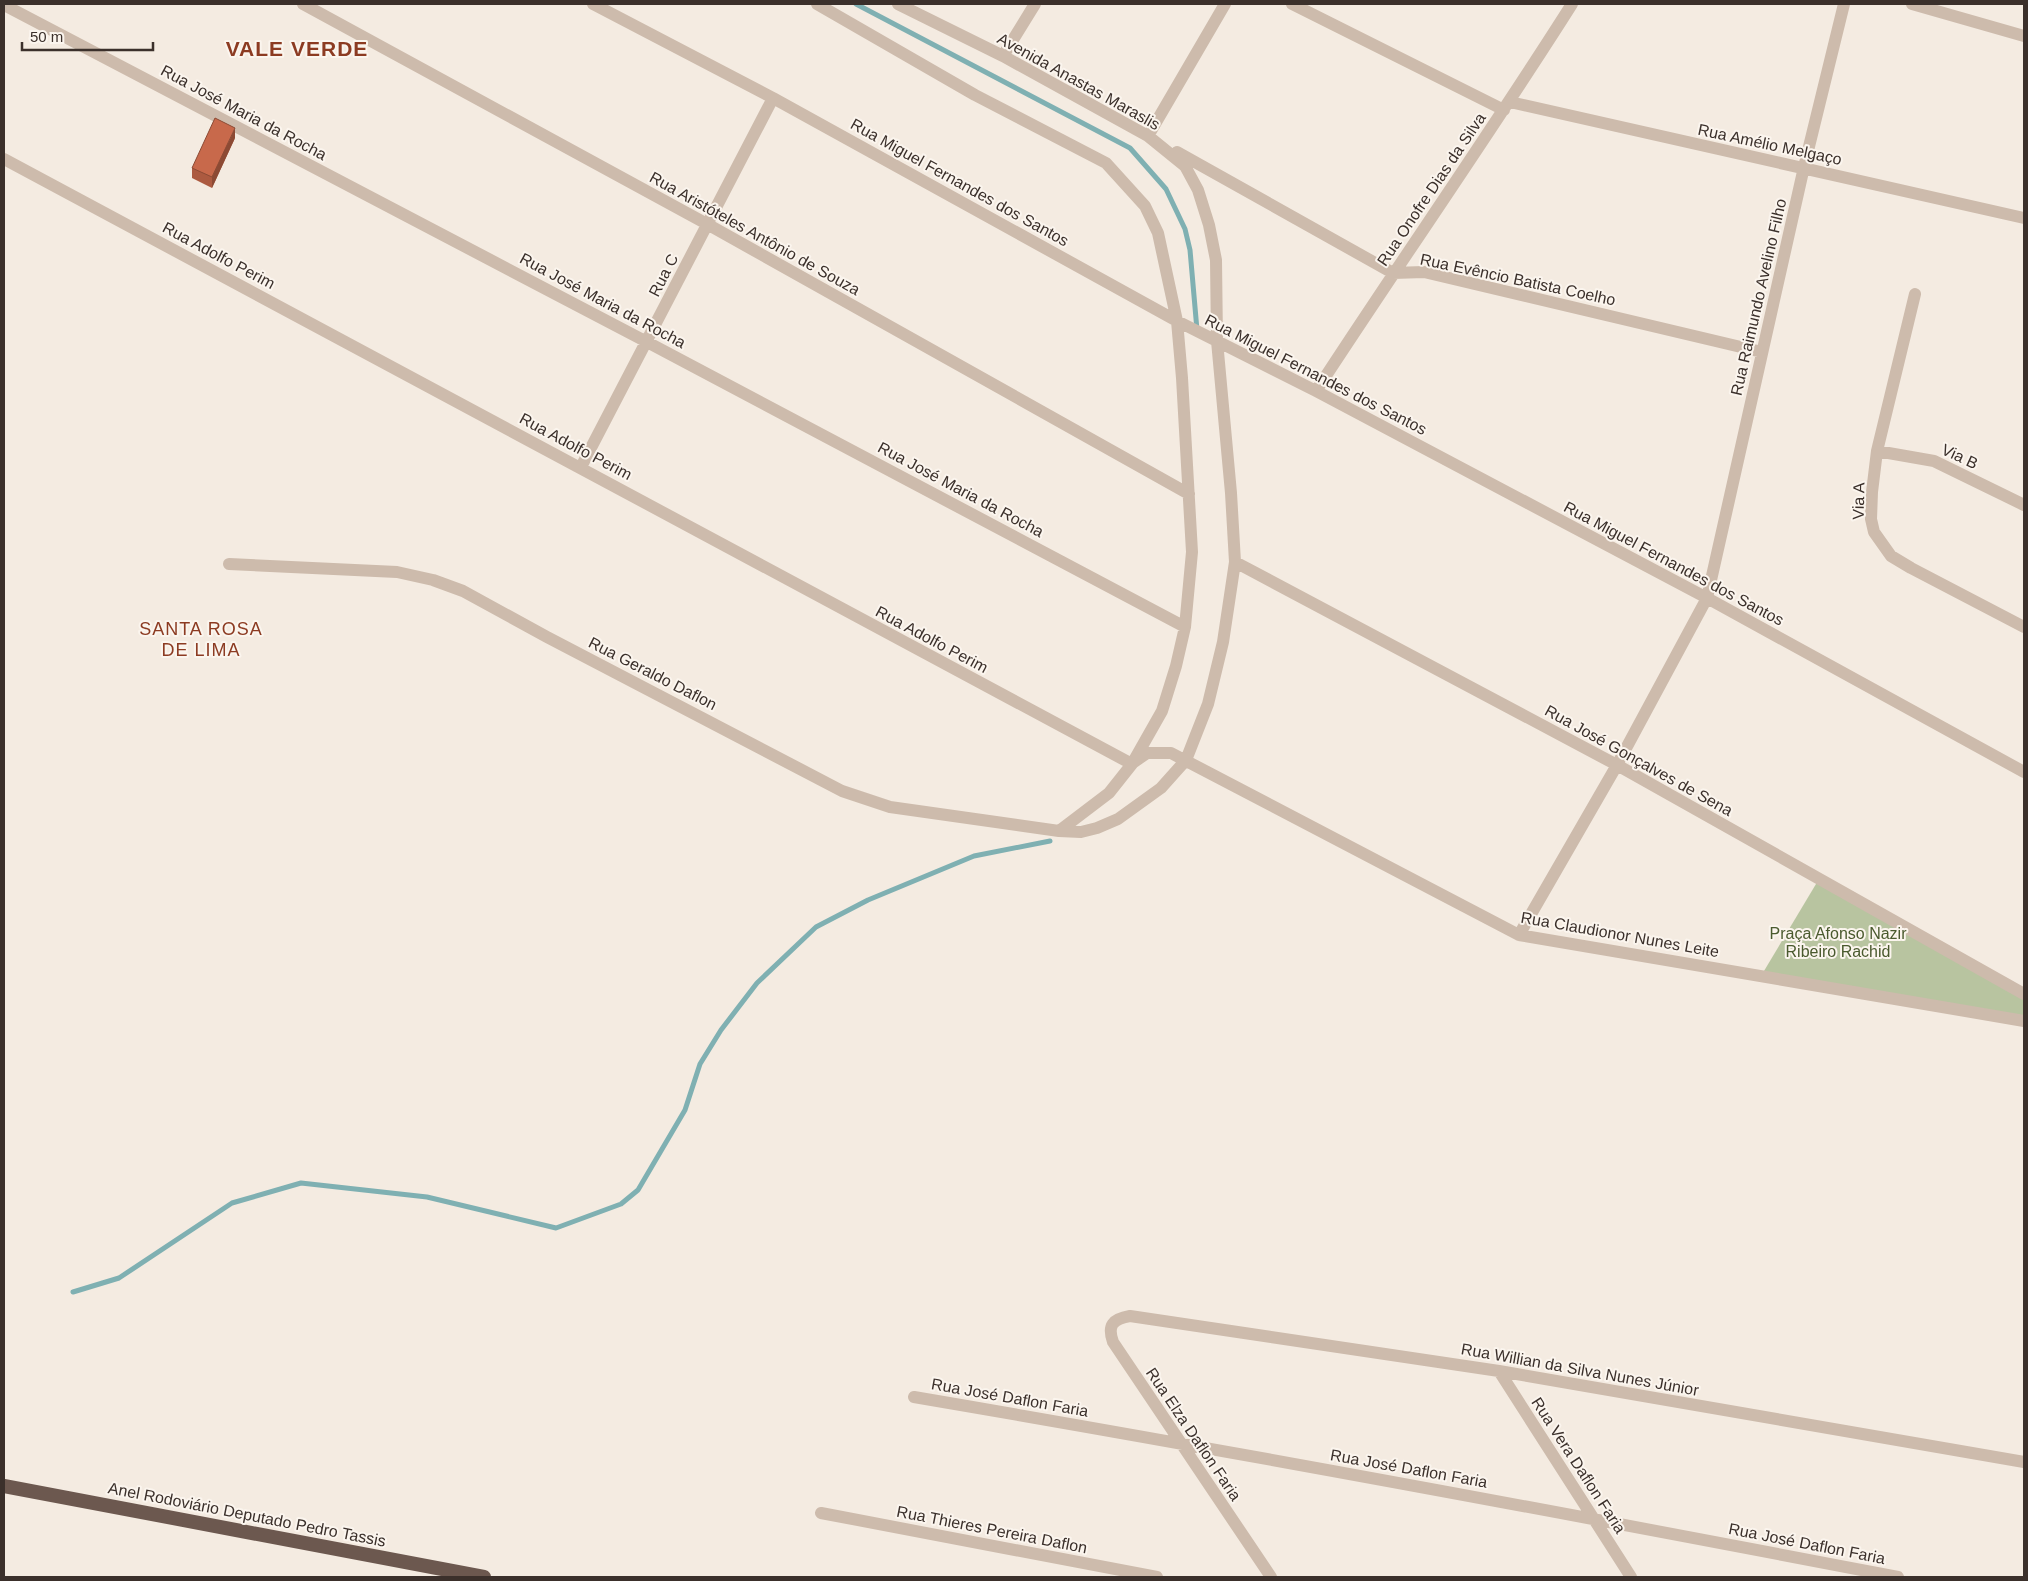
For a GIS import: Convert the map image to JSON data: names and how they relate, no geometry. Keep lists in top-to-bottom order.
{
  "streets": {
    "highway": ["Anel Rodoviário Deputado Pedro Tassis"],
    "street": [
      "Avenida Anastas Maraslis",
      "Rua José Maria da Rocha",
      "Rua Amélio Melgaço",
      "Rua Miguel Fernandes dos Santos",
      "Rua Onofre Dias da Silva",
      "Rua Aristóteles Antônio de Souza",
      "Rua Adolfo Perim",
      "Rua C",
      "Rua Evêncio Batista Coelho",
      "Rua Raimundo Avelino Filho",
      "Via B",
      "Via A",
      "Rua Geraldo Daflon",
      "Rua José Gonçalves de Sena",
      "Rua Claudionor Nunes Leite",
      "Rua Willian da Silva Nunes Júnior",
      "Rua José Daflon Faria",
      "Rua Elza Daflon Faria",
      "Rua Vera Daflon Faria",
      "Rua Thieres Pereira Daflon"
    ]
  },
  "crossings": [
    ["Avenida Anastas Maraslis", "Rua Miguel Fernandes dos Santos"],
    ["Avenida Anastas Maraslis", "Rua Geraldo Daflon"],
    ["Avenida Anastas Maraslis", "Rua José Gonçalves de Sena"],
    ["Avenida Anastas Maraslis", "Rua Claudionor Nunes Leite"],
    ["Rua José Maria da Rocha", "Rua C"],
    ["Rua Amélio Melgaço", "Rua Onofre Dias da Silva"],
    ["Rua Amélio Melgaço", "Rua Raimundo Avelino Filho"],
    ["Rua Miguel Fernandes dos Santos", "Rua Onofre Dias da Silva"],
    ["Rua Miguel Fernandes dos Santos", "Rua C"],
    ["Rua Miguel Fernandes dos Santos", "Rua Raimundo Avelino Filho"],
    ["Rua Onofre Dias da Silva", "Rua Evêncio Batista Coelho"],
    ["Rua Aristóteles Antônio de Souza", "Rua C"],
    ["Rua Adolfo Perim", "Rua C"],
    ["Rua Adolfo Perim", "Rua Claudionor Nunes Leite"],
    ["Rua Evêncio Batista Coelho", "Rua Raimundo Avelino Filho"],
    ["Rua Raimundo Avelino Filho", "Rua José Gonçalves de Sena"],
    ["Rua Raimundo Avelino Filho", "Rua Claudionor Nunes Leite"],
    ["Via B", "Via A"],
    ["Rua Geraldo Daflon", "Rua Claudionor Nunes Leite"],
    ["Rua Willian da Silva Nunes Júnior", "Rua Elza Daflon Faria"],
    ["Rua Willian da Silva Nunes Júnior", "Rua Vera Daflon Faria"],
    ["Rua José Daflon Faria", "Rua Elza Daflon Faria"],
    ["Rua José Daflon Faria", "Rua Vera Daflon Faria"]
  ],
  "districts": ["VALE VERDE", "SANTA ROSA DE LIMA"],
  "parks": ["Praça Afonso Nazir Ribeiro Rachid"],
  "scale_bar": "50 m"
}
